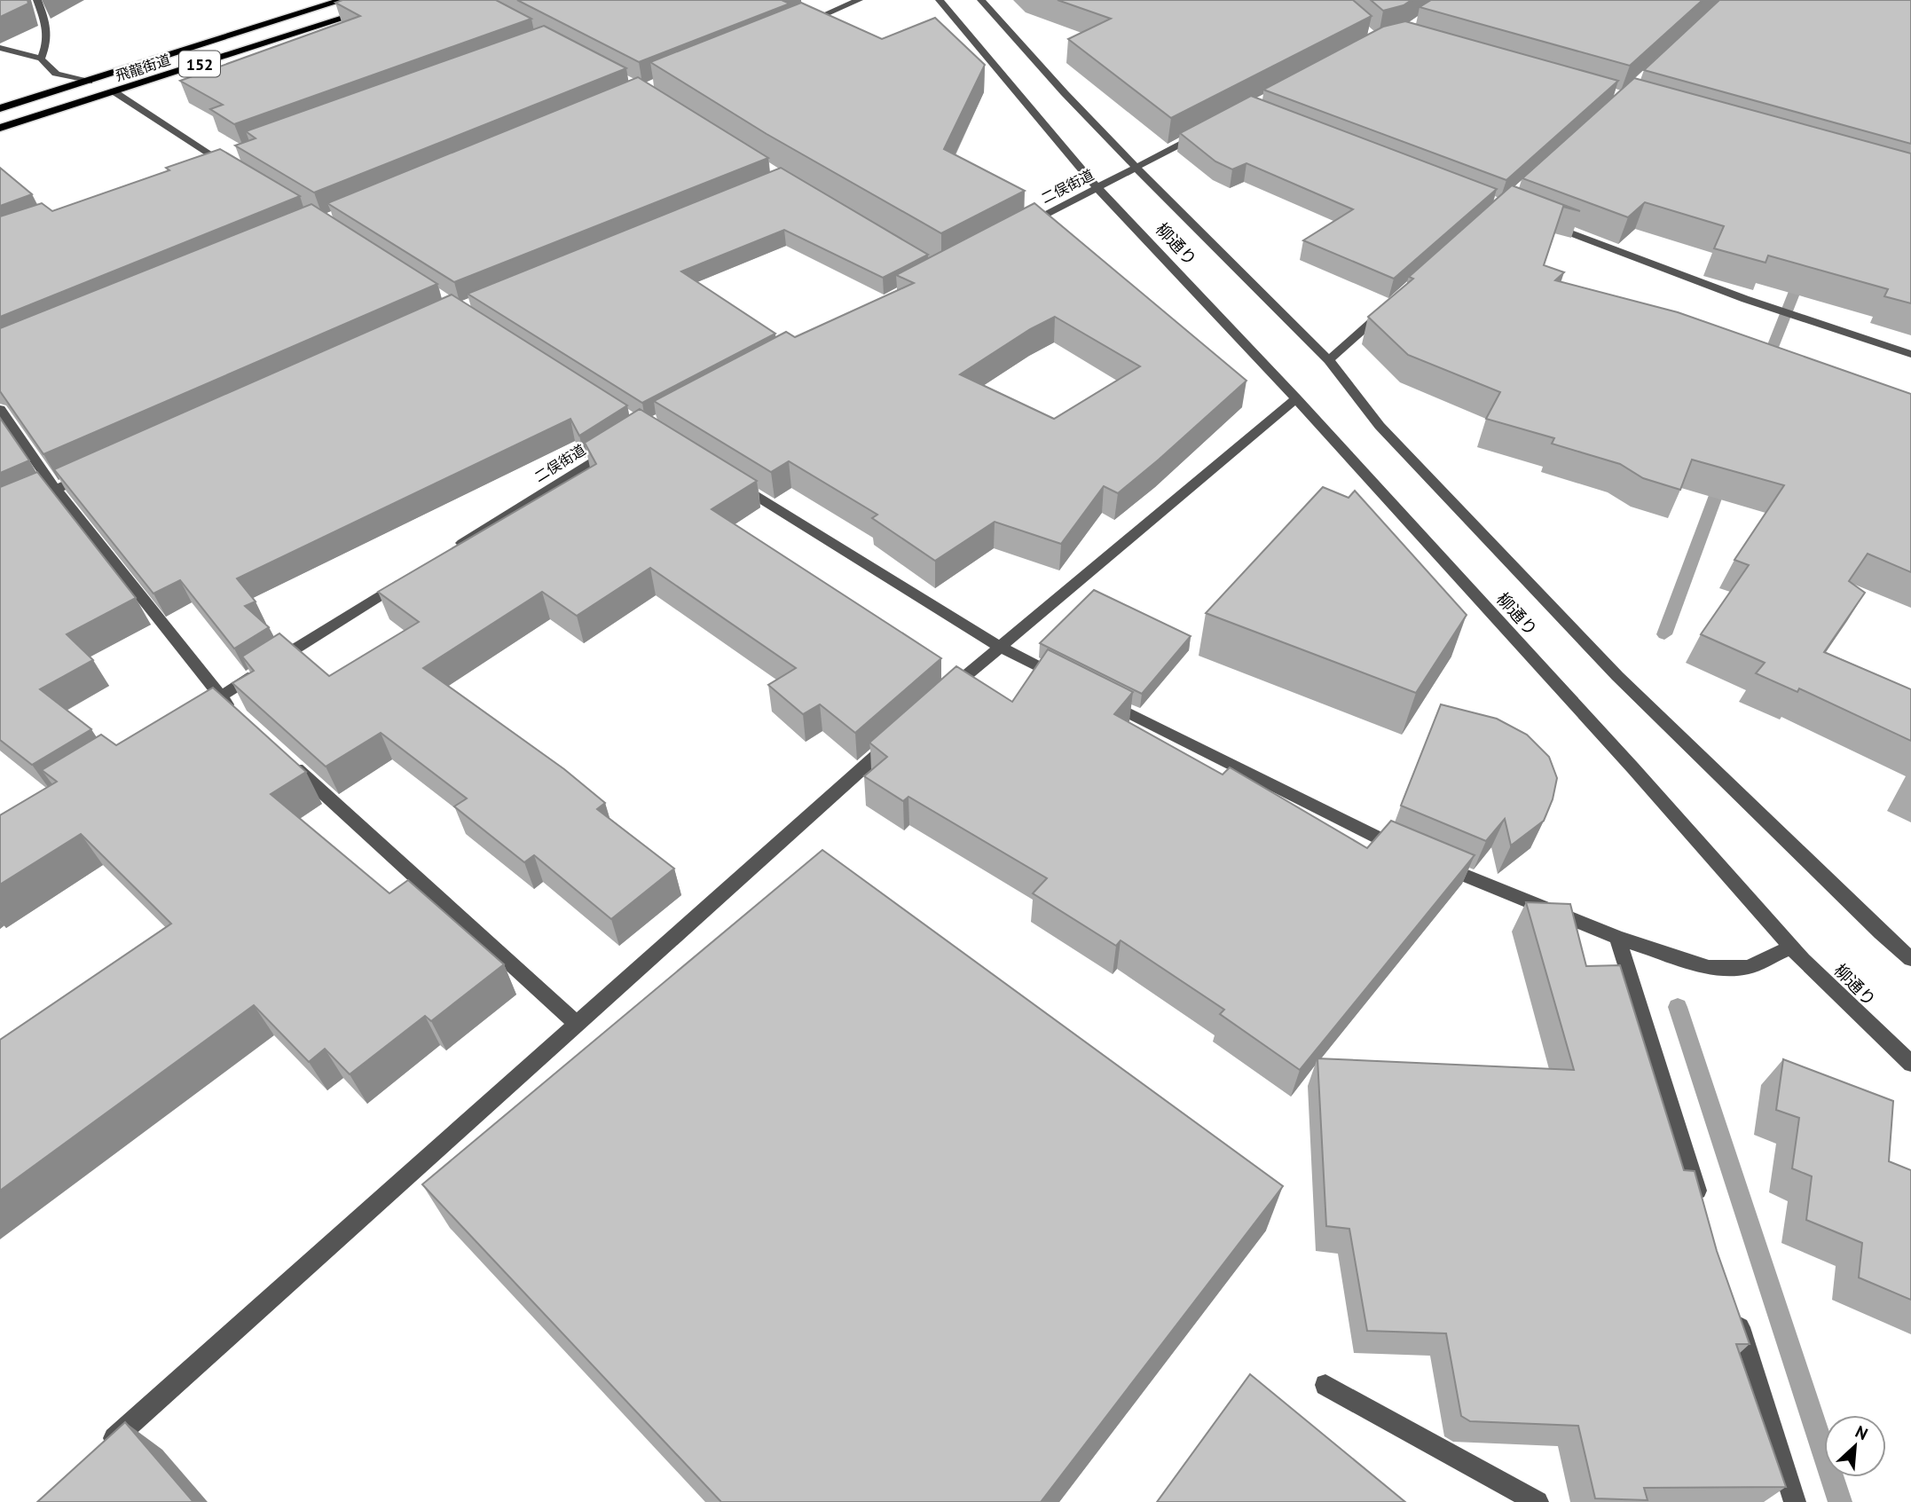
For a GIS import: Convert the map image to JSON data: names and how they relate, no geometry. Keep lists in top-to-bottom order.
{
  "streets": {
    "highway": ["152", "飛龍街道"],
    "street": ["二俣街道", "柳通り"]
  },
  "crossings": [
    ["二俣街道", "柳通り"]
  ],
  "north": "top right"
}
